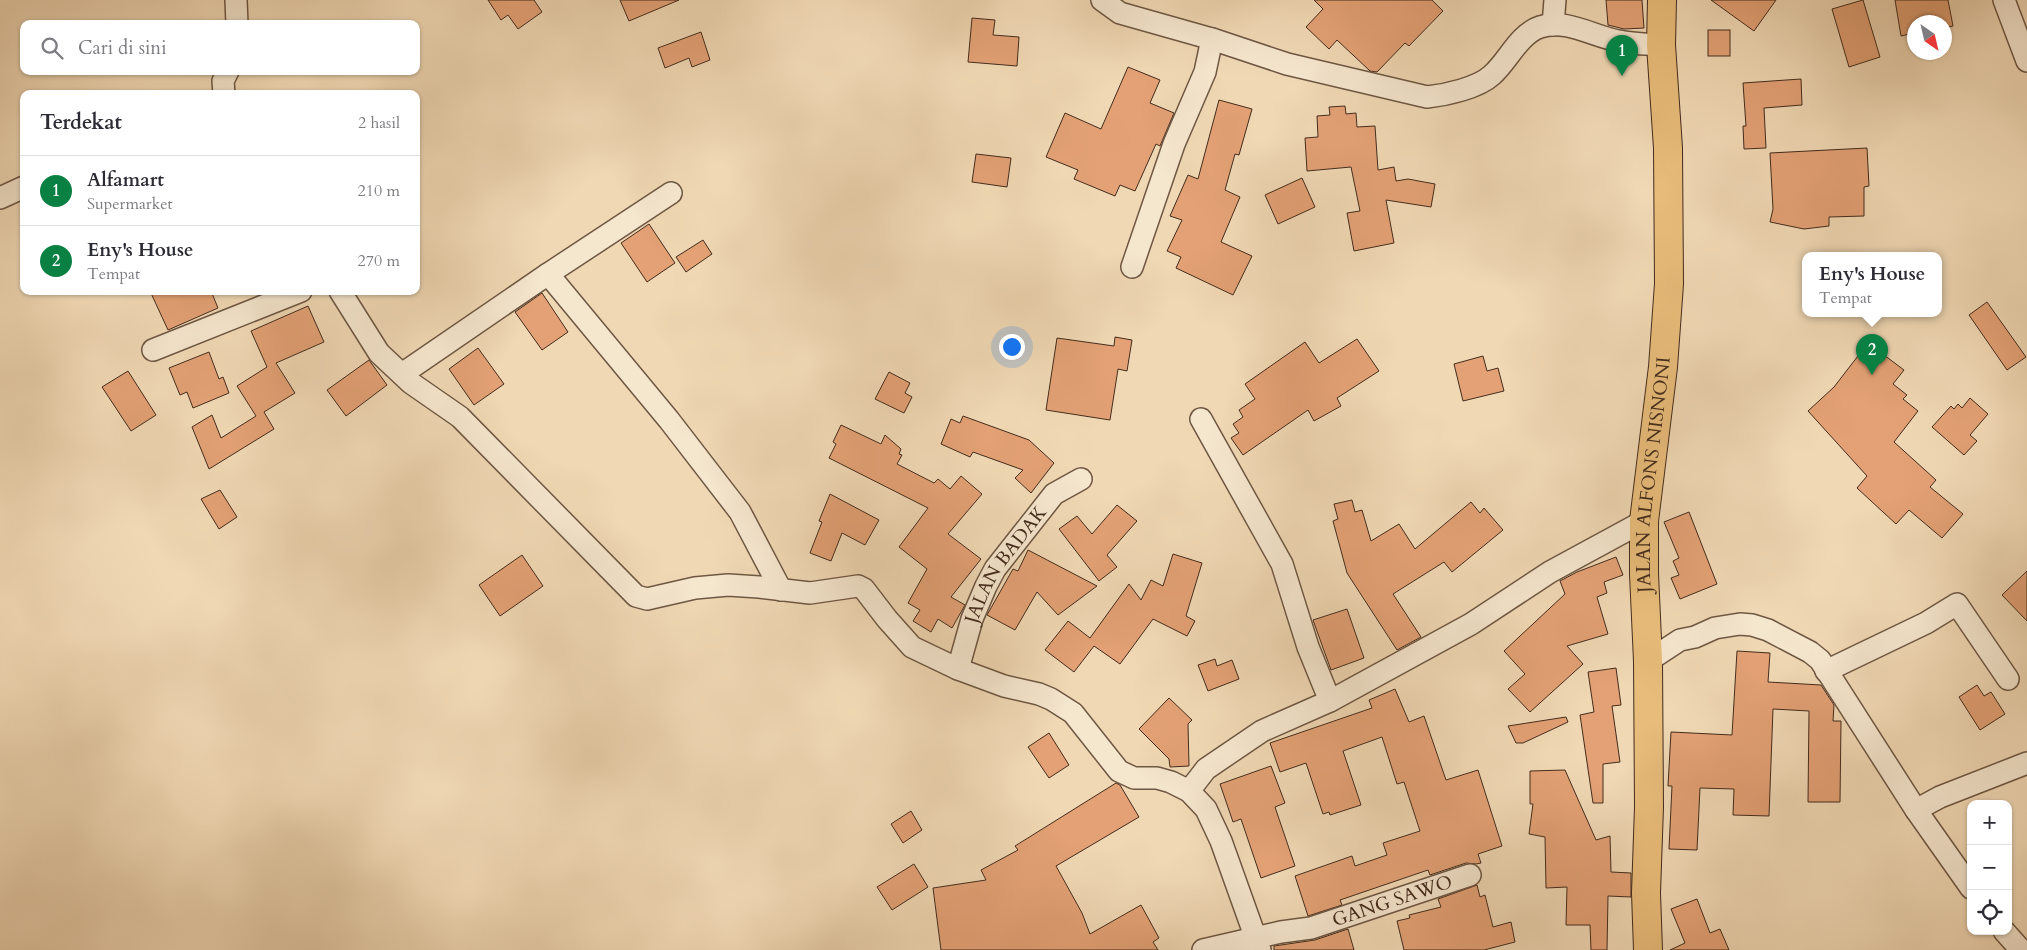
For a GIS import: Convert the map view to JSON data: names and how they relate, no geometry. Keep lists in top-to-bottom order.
{
  "streets": {
    "main road": ["JALAN ALFONS NISNONI"],
    "street": ["JALAN BADAK", "GANG SAWO"]
  },
  "north": "bottom right",
  "page": {
    "search": "Cari di sini",
    "pins": ["1", "2"],
    "heading": ["Terdekat", "2 hasil"],
    "list": [
      {
        "mark": "1",
        "name": "Alfamart",
        "note": "Supermarket",
        "value": "210 m"
      },
      {
        "mark": "2",
        "name": "Eny's House",
        "note": "Tempat",
        "value": "270 m"
      }
    ],
    "popup": ["Eny's House", "Tempat"],
    "map_buttons": ["+", "−"]
  }
}
